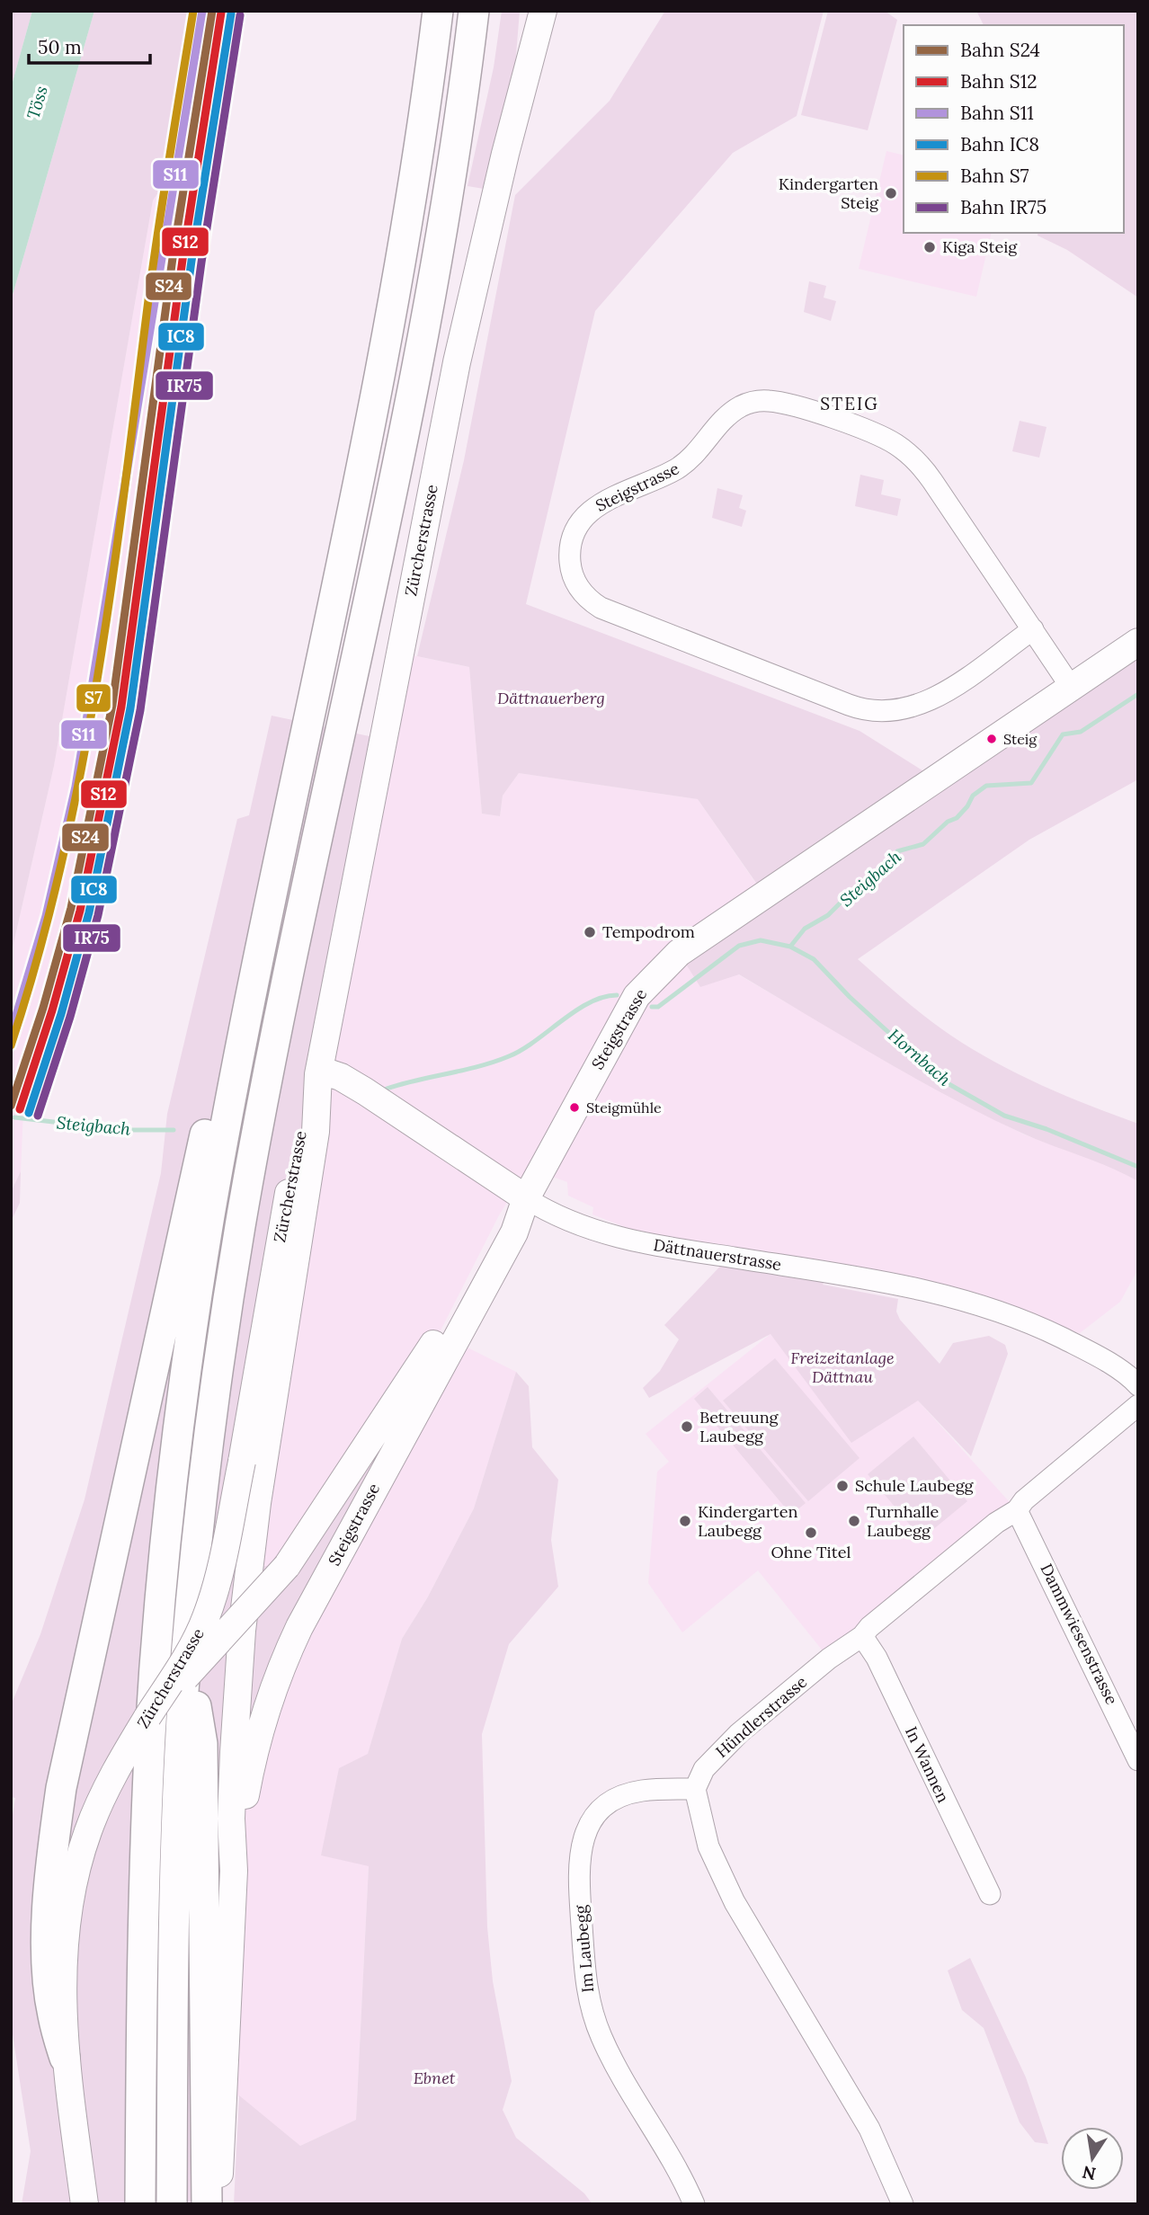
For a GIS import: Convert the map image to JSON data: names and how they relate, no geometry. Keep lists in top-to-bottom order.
{
  "streets": {
    "main road": ["Steigstrasse", "Zürcherstrasse", "Dättnauerstrasse"],
    "street": [
      "Dammwiesenstrasse",
      "Hündlerstrasse",
      "In Wannen",
      "Im Laubegg"
    ]
  },
  "crossings": [
    ["Steigstrasse", "Zürcherstrasse"],
    ["Steigstrasse", "Dättnauerstrasse"],
    ["Zürcherstrasse", "Dättnauerstrasse"],
    ["Dammwiesenstrasse", "Hündlerstrasse"],
    ["Hündlerstrasse", "In Wannen"],
    ["Hündlerstrasse", "Im Laubegg"]
  ],
  "districts": ["STEIG"],
  "water": ["Töss", "Steigbach", "Hornbach"],
  "parks": ["Dättnauerberg", "Freizeitanlage Dättnau", "Ebnet"],
  "places": [
    "Kindergarten Steig",
    "Kiga Steig",
    "Steig",
    "Tempodrom",
    "Steigmühle",
    "Betreuung Laubegg",
    "Schule Laubegg",
    "Kindergarten Laubegg",
    "Turnhalle Laubegg",
    "Ohne Titel"
  ],
  "lines": [
    "rail line S24",
    "rail line S11",
    "rail line S7",
    "rail line S12",
    "rail line IC8",
    "rail line IR75"
  ],
  "legend": [
    "Bahn S24",
    "Bahn S12",
    "Bahn S11",
    "Bahn IC8",
    "Bahn S7",
    "Bahn IR75"
  ],
  "scale_bar": "50 m",
  "north": "bottom"
}
